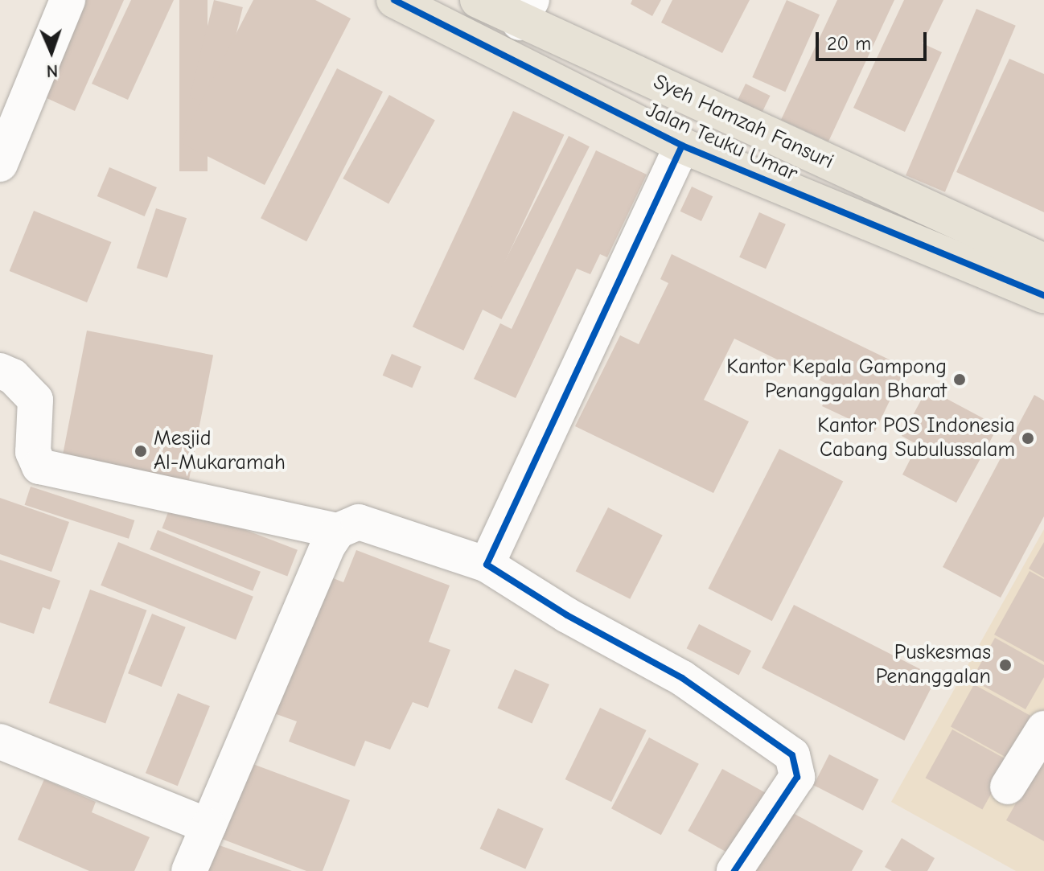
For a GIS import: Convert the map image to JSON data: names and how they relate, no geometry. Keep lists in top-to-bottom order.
{
  "streets": {
    "highway": ["Syeh Hamzah Fansuri", "Jalan Teuku Umar"]
  },
  "places": [
    "Kantor Kepala Gampong Penanggalan Bharat",
    "Kantor POS Indonesia Cabang Subulussalam",
    "Mesjid Al-Mukaramah",
    "Puskesmas Penanggalan"
  ],
  "scale_bar": "20 m",
  "north": "bottom"
}
